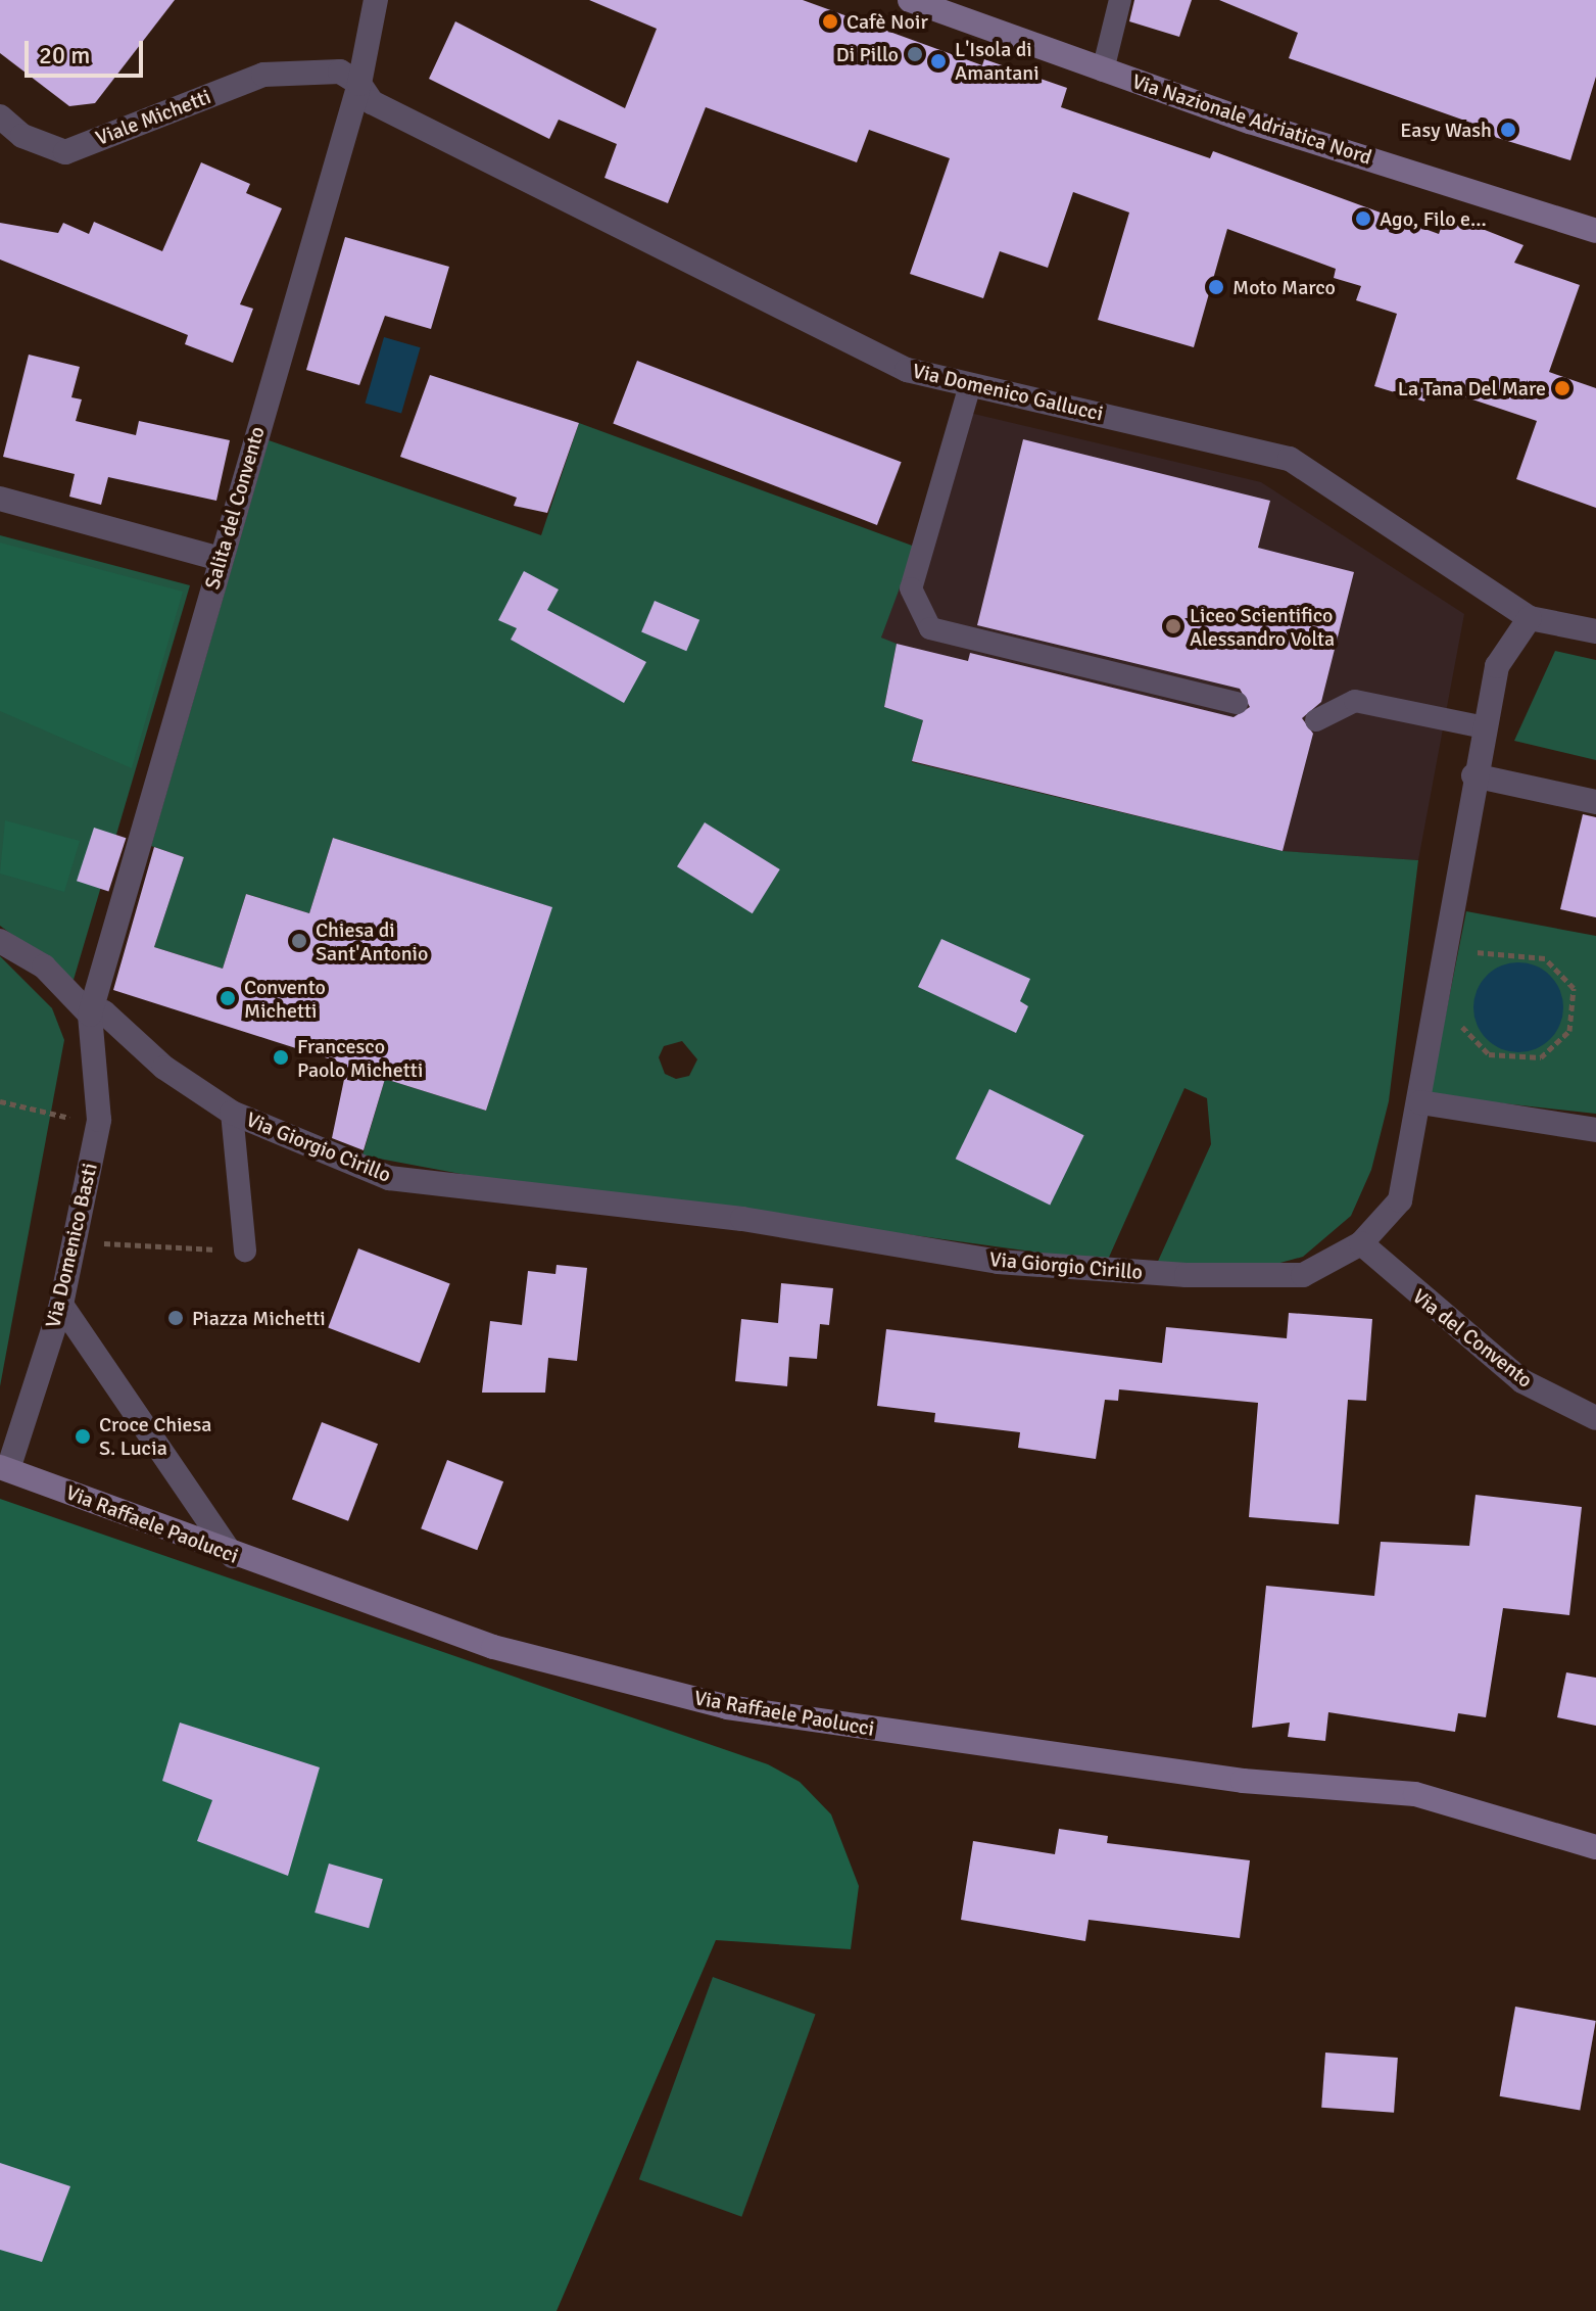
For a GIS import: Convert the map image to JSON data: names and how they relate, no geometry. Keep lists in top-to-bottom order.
{
  "streets": {
    "main road": ["Via Nazionale Adriatica Nord", "Via Raffaele Paolucci"],
    "street": [
      "Viale Michetti",
      "Via Domenico Gallucci",
      "Salita del Convento",
      "Via Giorgio Cirillo",
      "Via Domenico Basti",
      "Via del Convento"
    ]
  },
  "crossings": [
    ["Viale Michetti", "Via Domenico Gallucci"],
    ["Viale Michetti", "Salita del Convento"],
    ["Via Domenico Gallucci", "Salita del Convento"],
    ["Via Domenico Gallucci", "Via Giorgio Cirillo"],
    ["Salita del Convento", "Via Giorgio Cirillo"],
    ["Salita del Convento", "Via Domenico Basti"],
    ["Via Giorgio Cirillo", "Via Domenico Basti"],
    ["Via Giorgio Cirillo", "Via del Convento"],
    ["Via Domenico Basti", "Via Raffaele Paolucci"]
  ],
  "places": [
    "Cafè Noir",
    "Di Pillo",
    "L'Isola di Amantani",
    "Easy Wash",
    "Ago, Filo e...",
    "Moto Marco",
    "La Tana Del Mare",
    "Liceo Scientifico Alessandro Volta",
    "Chiesa di Sant'Antonio",
    "Convento Michetti",
    "Francesco Paolo Michetti",
    "Piazza Michetti",
    "Croce Chiesa S. Lucia"
  ],
  "scale_bar": "20 m"
}
